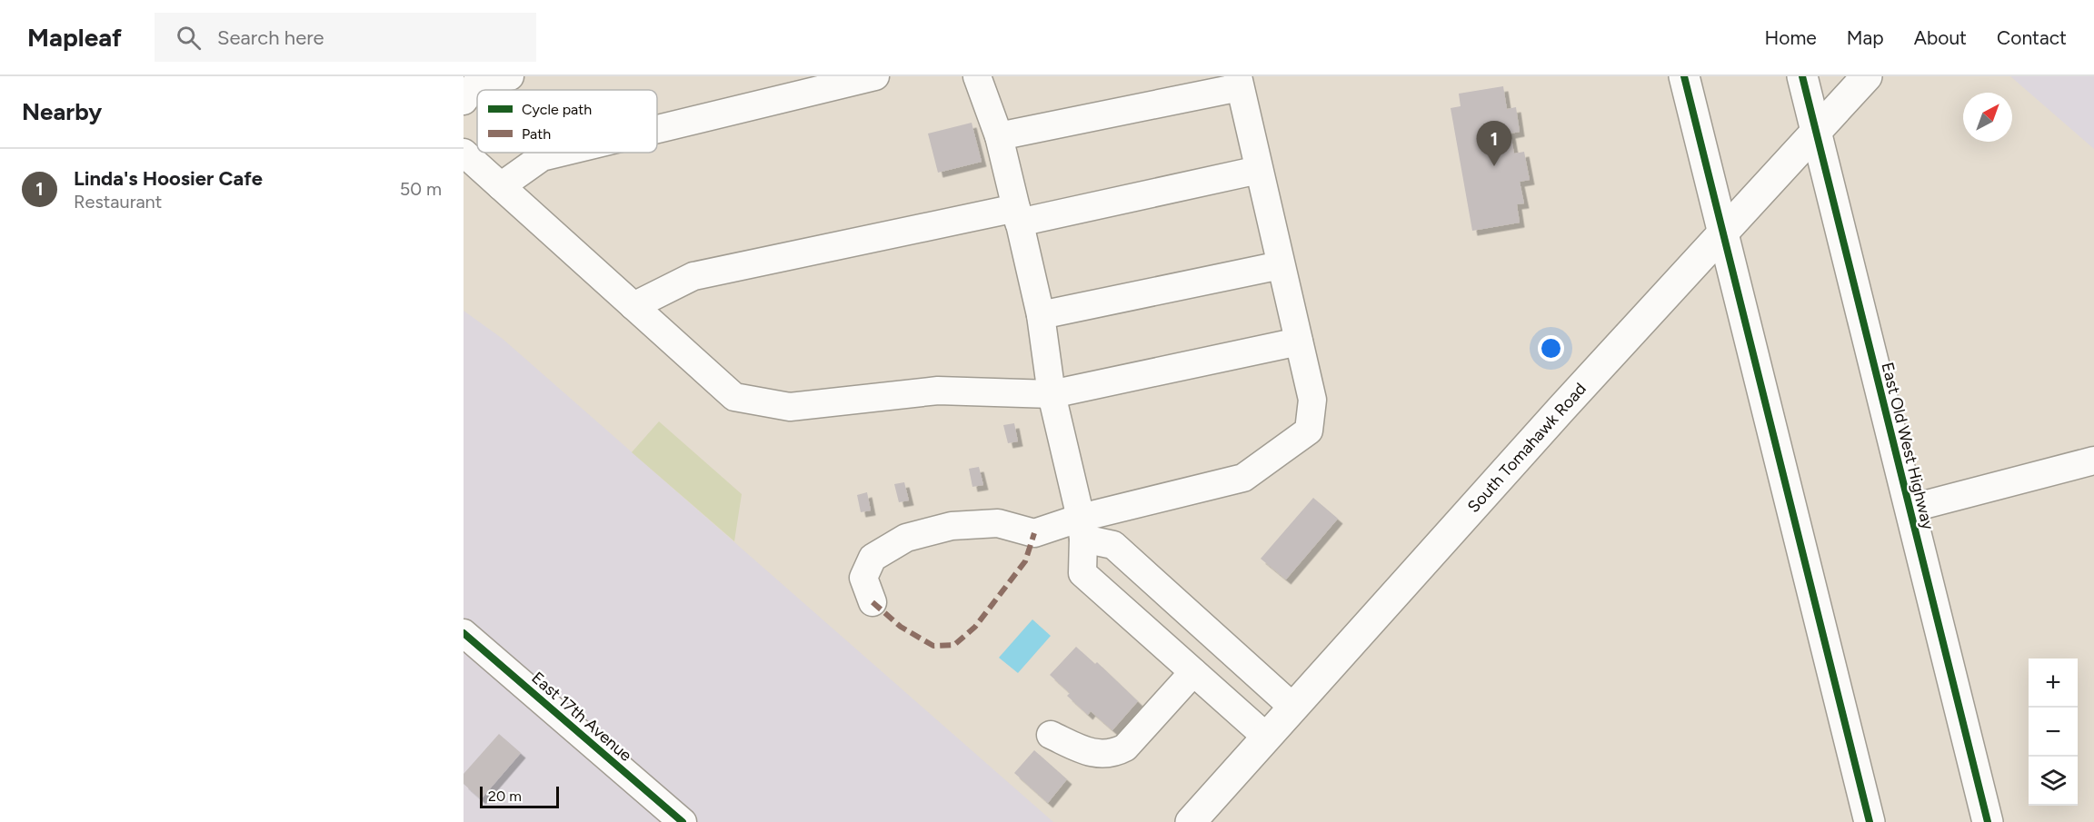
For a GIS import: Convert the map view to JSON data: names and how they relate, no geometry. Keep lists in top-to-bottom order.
{
  "streets": {
    "main road": ["East Old West Highway", "South Tomahawk Road"],
    "street": ["East 17th Avenue"]
  },
  "crossings": [
    ["East Old West Highway", "South Tomahawk Road"]
  ],
  "legend": ["Cycle path", "Path"],
  "scale_bar": "20 m",
  "north": "top right",
  "page": {
    "header": "Mapleaf",
    "search": "Search here",
    "nav": [
      "Home",
      "Map",
      "About",
      "Contact"
    ],
    "heading": "Nearby",
    "pins": "1",
    "list": [
      {
        "mark": "1",
        "name": "Linda's Hoosier Cafe",
        "note": "Restaurant",
        "value": "50 m"
      }
    ],
    "map_buttons": ["+", "−"],
    "scale": "20 m"
  }
}
